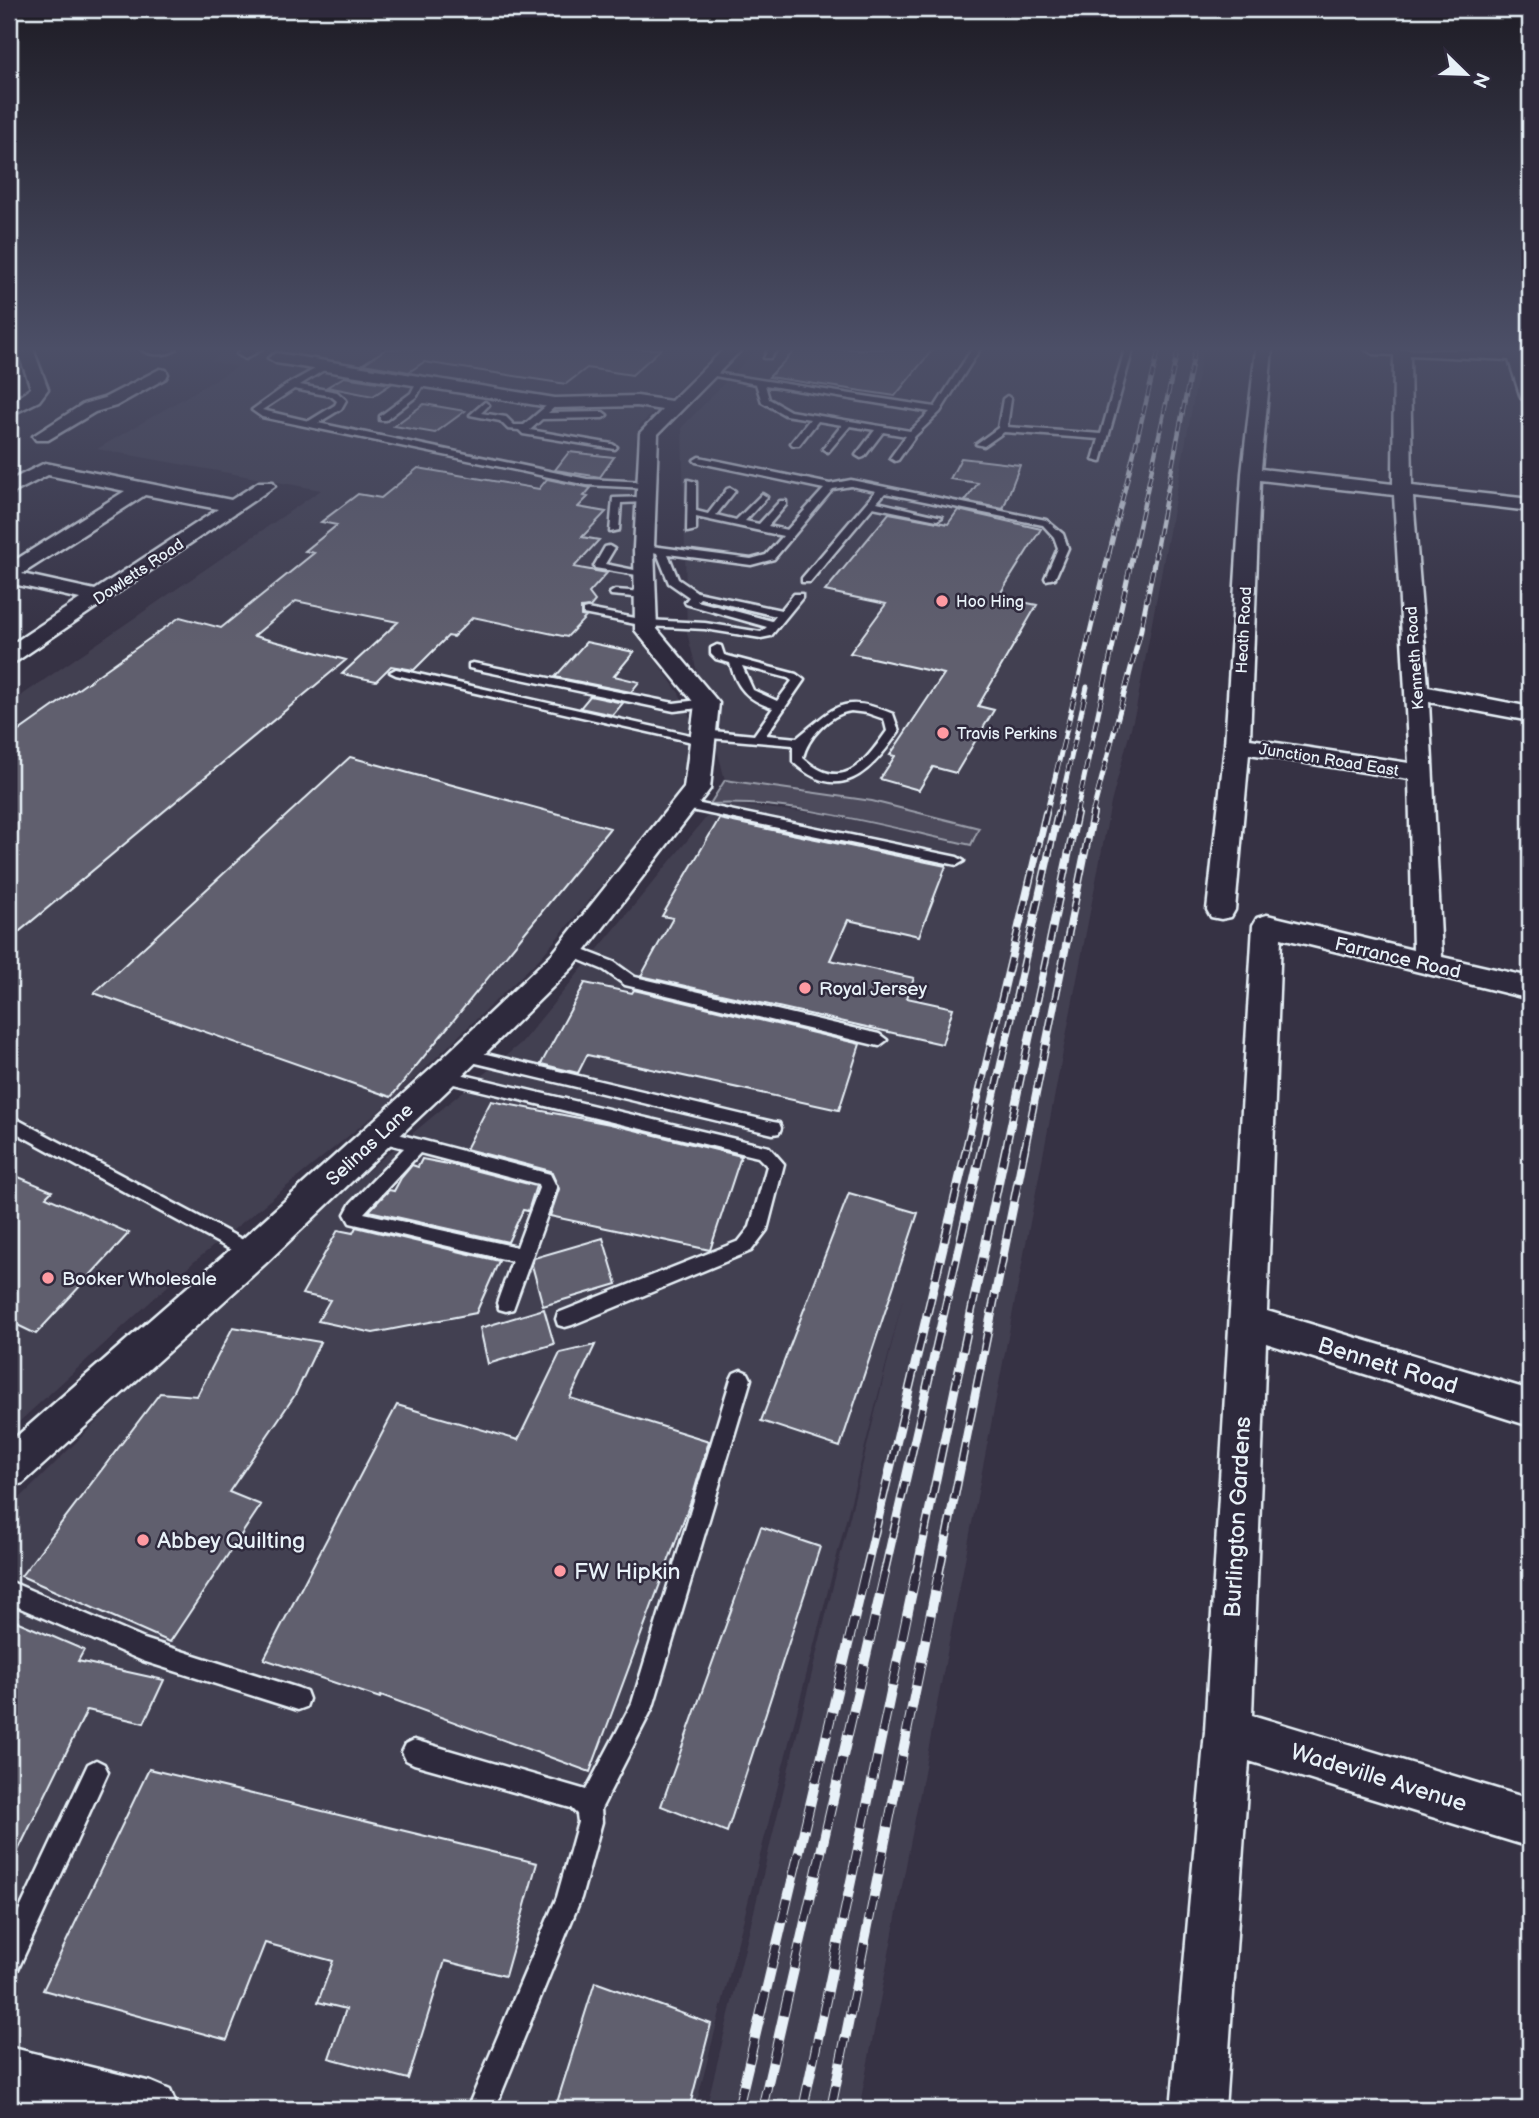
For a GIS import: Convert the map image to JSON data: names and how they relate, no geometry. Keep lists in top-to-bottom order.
{
  "streets": {
    "street": [
      "Dowletts Road",
      "Heath Road",
      "Kenneth Road",
      "Junction Road East",
      "Farrance Road",
      "Selinas Lane",
      "Bennett Road",
      "Burlington Gardens",
      "Wadeville Avenue"
    ]
  },
  "crossings": [
    ["Heath Road", "Junction Road East"],
    ["Kenneth Road", "Junction Road East"],
    ["Kenneth Road", "Farrance Road"],
    ["Farrance Road", "Burlington Gardens"],
    ["Bennett Road", "Burlington Gardens"],
    ["Burlington Gardens", "Wadeville Avenue"]
  ],
  "places": [
    "Hoo Hing",
    "Travis Perkins",
    "Royal Jersey",
    "Booker Wholesale",
    "Abbey Quilting",
    "FW Hipkin"
  ],
  "north": "bottom right"
}
